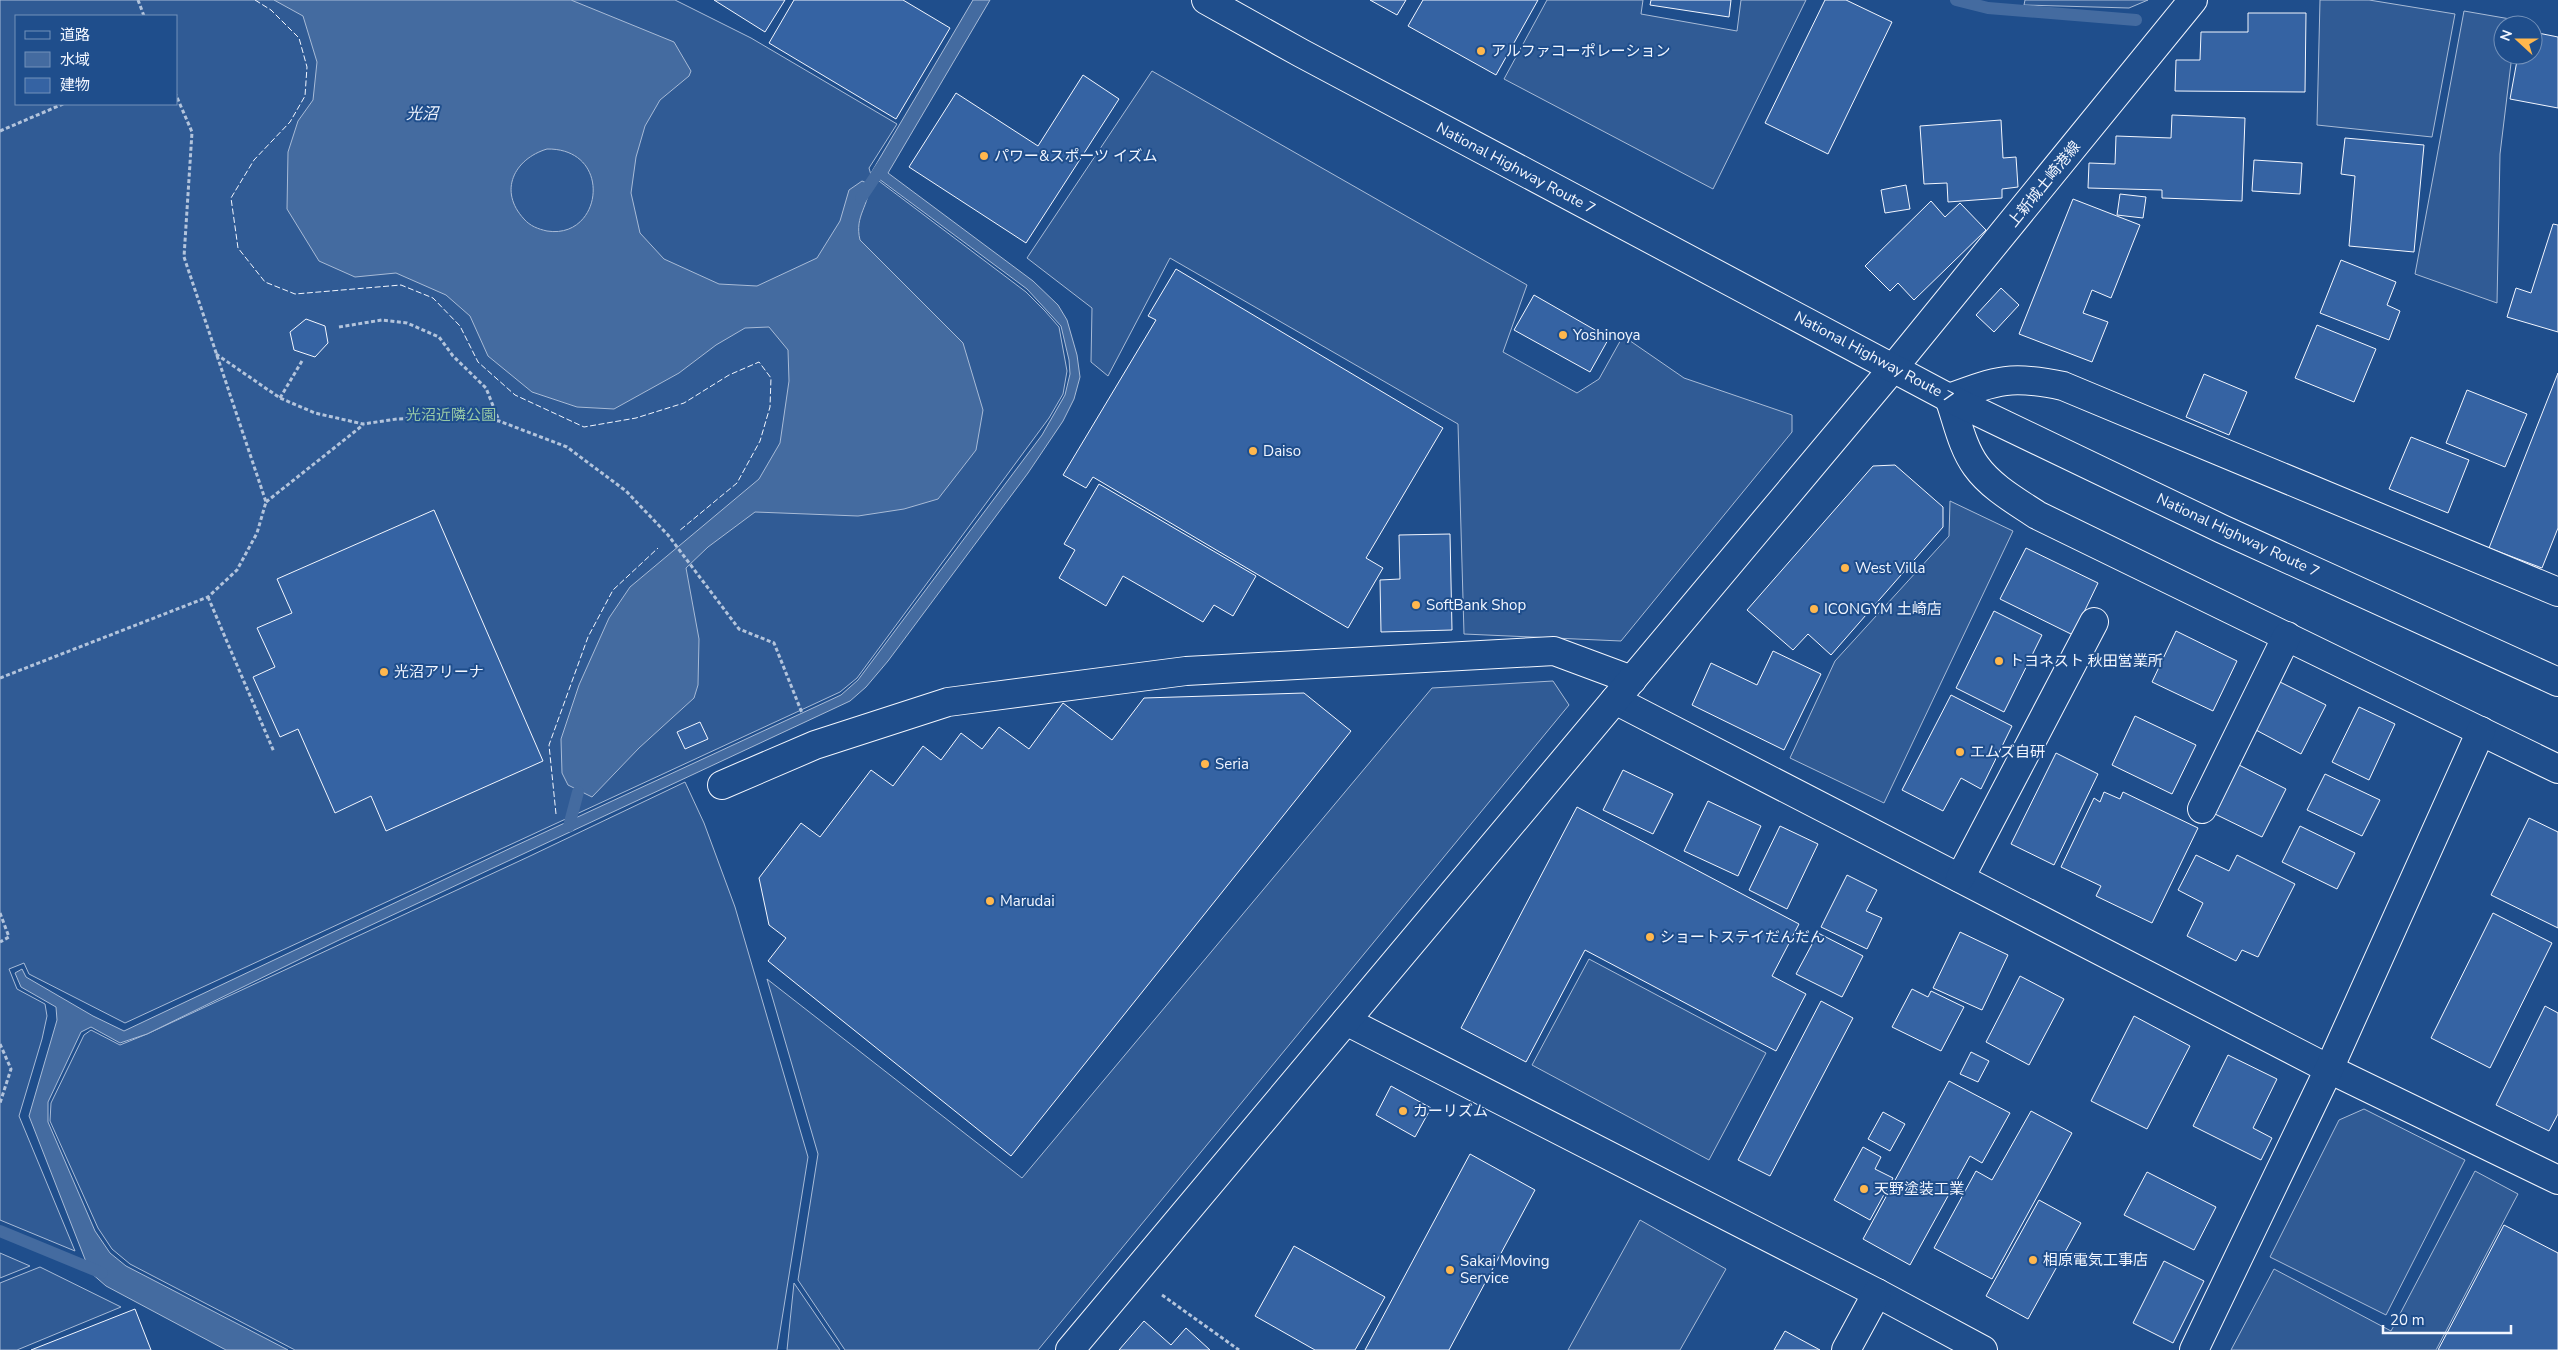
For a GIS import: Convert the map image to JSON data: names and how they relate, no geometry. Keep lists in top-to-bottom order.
{
  "streets": {
    "main road": ["National Highway Route 7", "上新城土崎港線"]
  },
  "crossings": [
    ["National Highway Route 7", "上新城土崎港線"]
  ],
  "water": ["光沼"],
  "parks": ["光沼近隣公園"],
  "places": [
    "アルファコーポレーション",
    "パワー&スポーツ イズム",
    "Yoshinoya",
    "Daiso",
    "West Villa",
    "SoftBank Shop",
    "ICONGYM 土崎店",
    "トヨネスト 秋田営業所",
    "光沼アリーナ",
    "エムズ自研",
    "Seria",
    "Marudai",
    "ショートステイだんだん",
    "カーリズム",
    "天野塗装工業",
    "相原電気工事店",
    "Sakai Moving Service"
  ],
  "legend": ["道路", "水域", "建物"],
  "scale_bar": "20 m",
  "north": "left"
}
